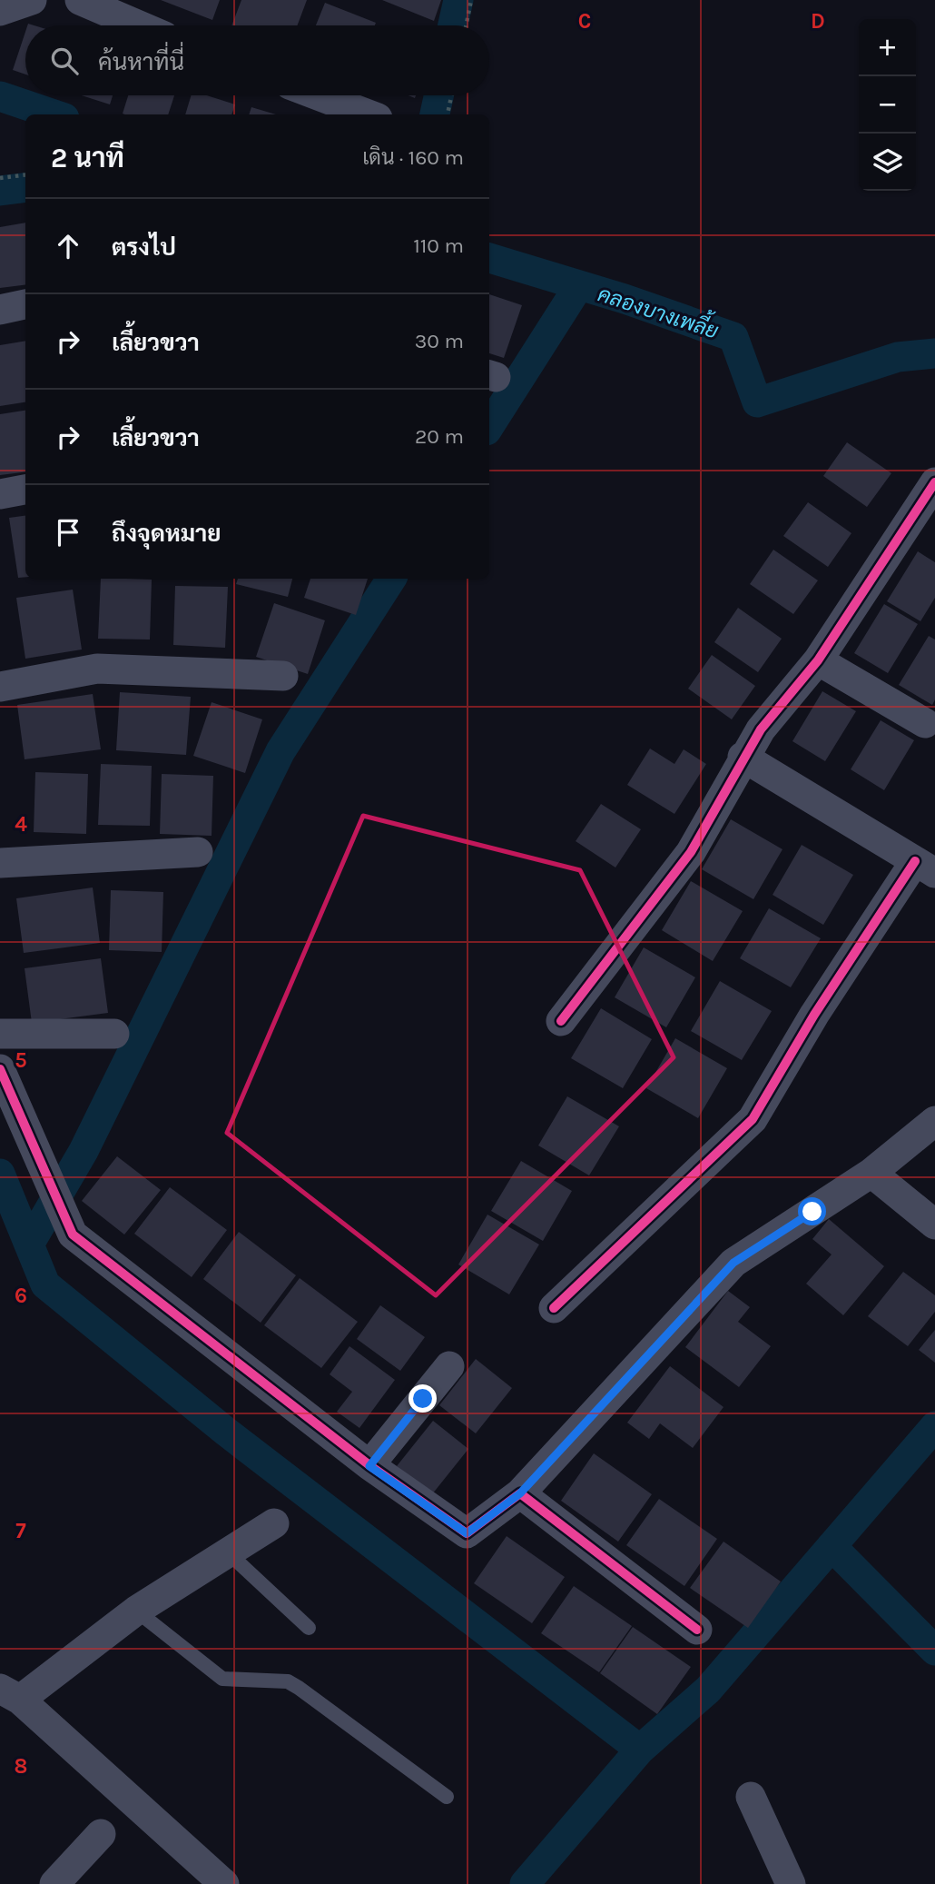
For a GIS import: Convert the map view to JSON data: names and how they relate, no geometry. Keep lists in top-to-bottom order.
{
  "water": ["คลองบางเพลี้ย"],
  "page": {
    "map_buttons": ["+", "−"],
    "search": "ค้นหาที่นี่",
    "heading": ["2 นาที", "เดิน · 160 m"],
    "list": [
      ["ตรงไป", "110 m"],
      ["เลี้ยวขวา", "30 m"],
      ["เลี้ยวขวา", "20 m"],
      "ถึงจุดหมาย"
    ]
  },
  "grid": {
    "columns": ["C", "D"],
    "rows": [
      "4",
      "5",
      "6",
      "7",
      "8"
    ]
  }
}
